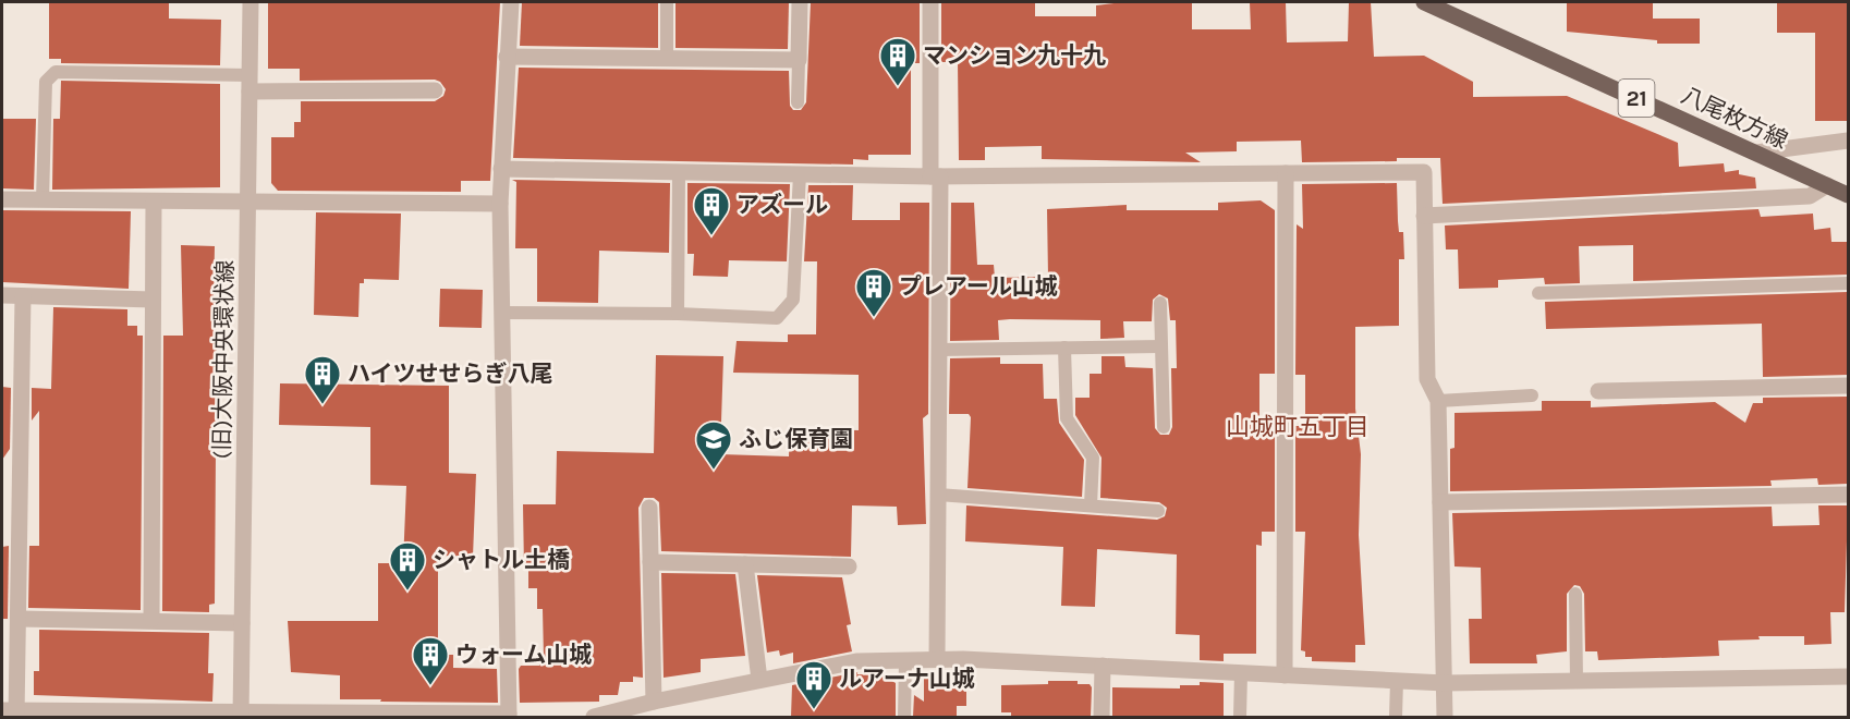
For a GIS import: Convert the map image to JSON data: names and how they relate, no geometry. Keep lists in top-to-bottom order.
{
  "streets": {
    "main road": ["21", "八尾枚方線"],
    "street": ["(旧)大阪中央環状線"]
  },
  "districts": ["山城町五丁目"],
  "places": {
    "building": [
      "マンション九十九",
      "アズール",
      "プレアール山城",
      "ハイツせせらぎ八尾",
      "シャトル土橋",
      "ウォーム山城",
      "ルアーナ山城"
    ],
    "school or university": ["ふじ保育園"]
  }
}
